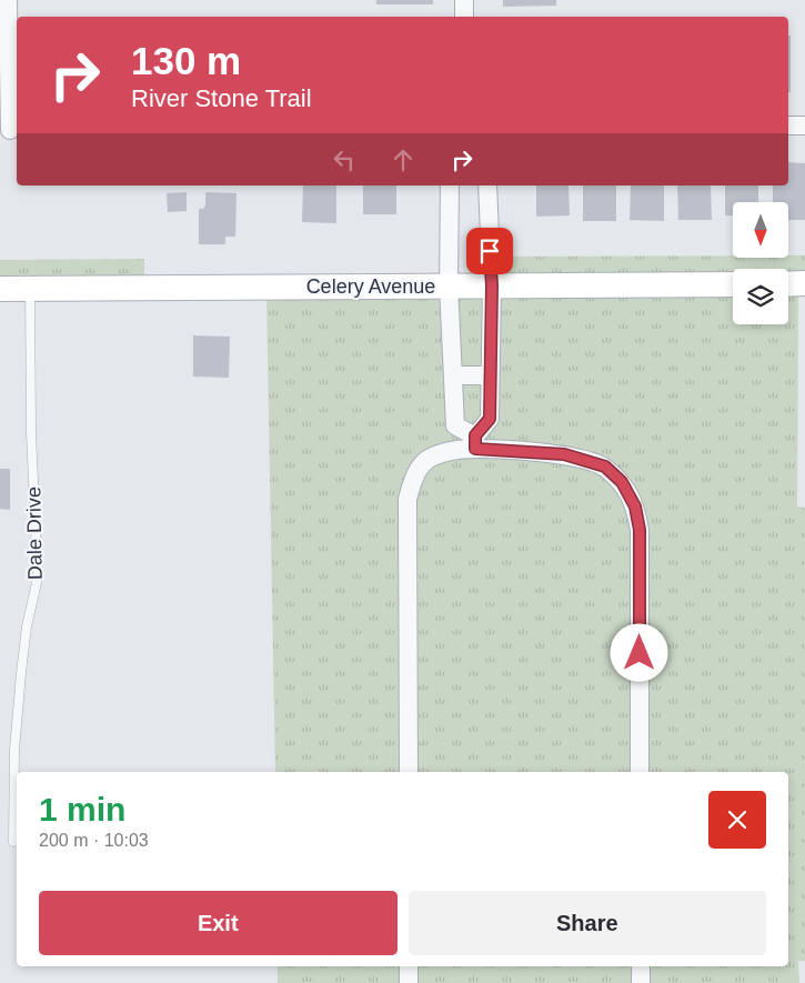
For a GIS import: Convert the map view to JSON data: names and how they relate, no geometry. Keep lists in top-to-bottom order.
{
  "streets": {
    "main road": ["Celery Avenue"],
    "lane": ["Dale Drive"]
  },
  "crossings": [
    ["Celery Avenue", "Dale Drive"]
  ],
  "north": "bottom",
  "page": {
    "turn": ["130 m", "River Stone Trail"],
    "heading": ["1 min", "200 m · 10:03"],
    "buttons": ["Exit", "Share"]
  }
}
